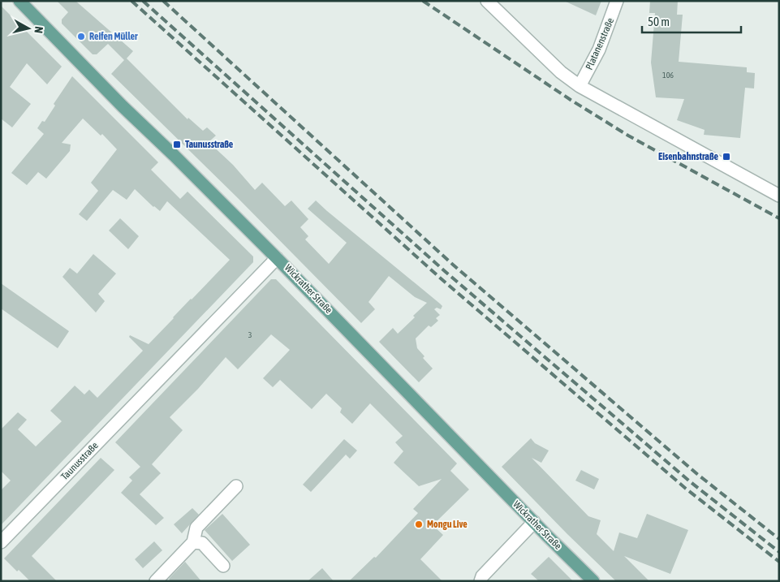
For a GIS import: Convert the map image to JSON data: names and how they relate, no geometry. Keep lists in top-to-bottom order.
{
  "streets": {
    "main road": ["Wickrather Straße"],
    "street": ["Platanenstraße", "Taunusstraße"]
  },
  "crossings": [
    ["Wickrather Straße", "Taunusstraße"]
  ],
  "places": {
    "other": ["Reifen Müller", "Mongu Live"],
    "transit": ["Taunusstraße", "Eisenbahnstraße"]
  },
  "house_numbers": ["106", "3"],
  "scale_bar": "50 m",
  "north": "right"
}
